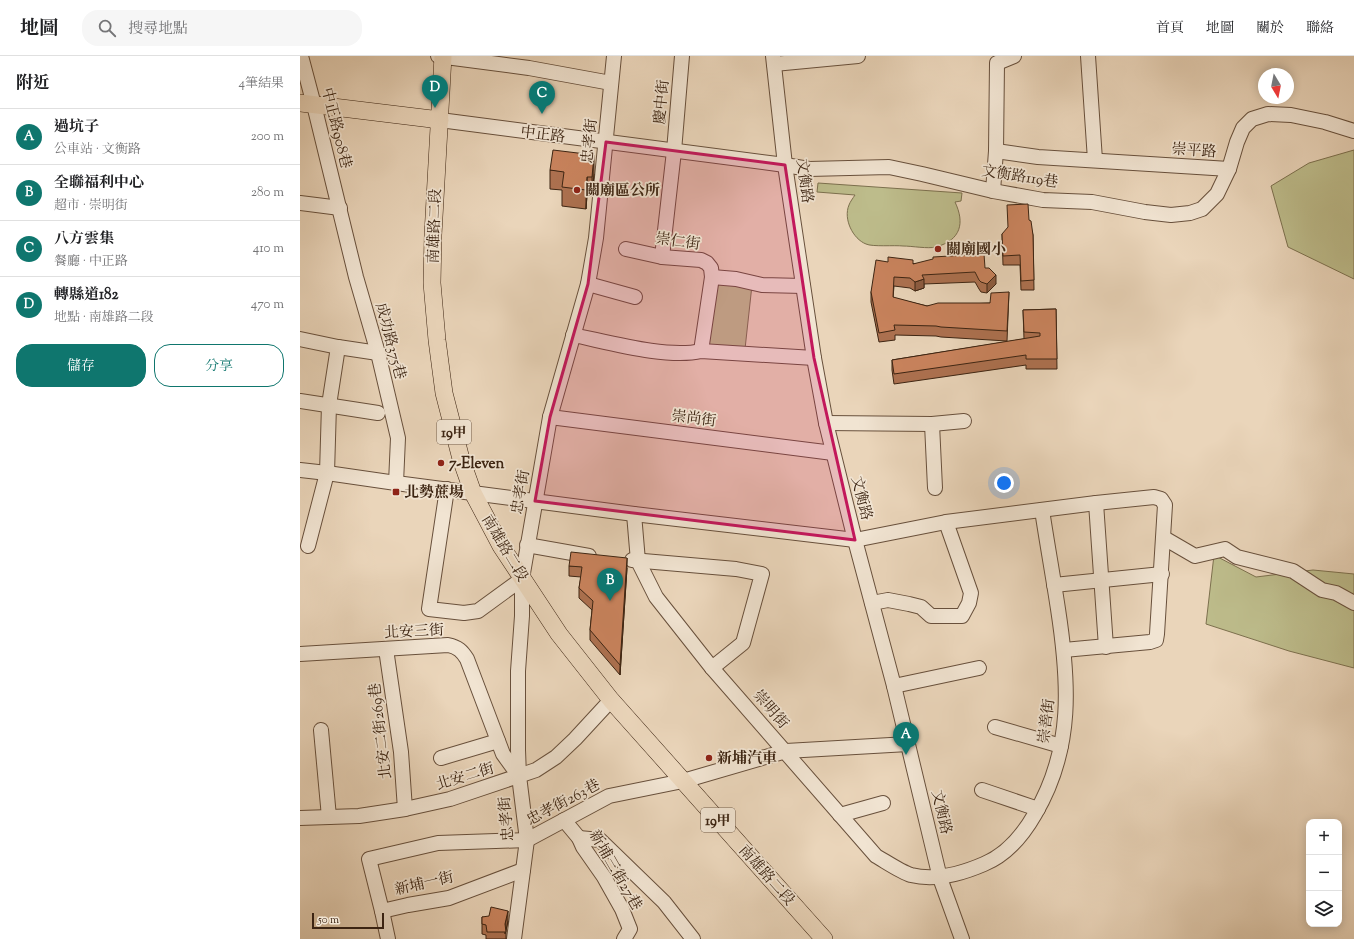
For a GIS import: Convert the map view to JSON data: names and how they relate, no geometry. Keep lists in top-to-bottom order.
{
  "streets": {
    "main road": ["中正路", "南雄路二段", "19甲"],
    "street": [
      "慶中街",
      "中正路908巷",
      "忠孝街",
      "崇平路",
      "文衡路119巷",
      "文衡路",
      "崇仁街",
      "成功路375巷",
      "崇尚街",
      "北安三街",
      "崇明街",
      "崇善街",
      "北安二街269巷",
      "北安二街",
      "忠孝街263巷",
      "新埔三街27巷",
      "新埔一街"
    ]
  },
  "crossings": [
    ["慶中街", "中正路"],
    ["慶中街", "崇仁街"],
    ["中正路908巷", "中正路"],
    ["中正路908巷", "成功路375巷"],
    ["中正路", "忠孝街"],
    ["中正路", "文衡路119巷"],
    ["中正路", "文衡路"],
    ["中正路", "南雄路二段"],
    ["忠孝街", "南雄路二段"],
    ["忠孝街", "崇尚街"],
    ["忠孝街", "北安三街"],
    ["忠孝街", "北安二街"],
    ["忠孝街", "忠孝街263巷"],
    ["忠孝街", "新埔一街"],
    ["崇平路", "文衡路119巷"],
    ["文衡路119巷", "文衡路"],
    ["文衡路", "崇尚街"],
    ["文衡路", "崇明街"],
    ["文衡路", "崇善街"],
    ["文衡路", "忠孝街263巷"],
    ["南雄路二段", "北安二街"],
    ["南雄路二段", "忠孝街263巷"],
    ["北安三街", "北安二街269巷"],
    ["北安三街", "北安二街"],
    ["崇明街", "崇善街"],
    ["崇明街", "忠孝街263巷"],
    ["北安二街269巷", "北安二街"],
    ["忠孝街263巷", "新埔三街27巷"],
    ["忠孝街263巷", "新埔一街"]
  ],
  "places": {
    "other": [
      "關廟區公所",
      "關廟國小",
      "7-Eleven",
      "新埔汽車"
    ],
    "transit": ["北勢蔗場"]
  },
  "scale_bar": "50 m",
  "north": "bottom",
  "page": {
    "header": "地圖",
    "search": "搜尋地點",
    "nav": [
      "首頁",
      "地圖",
      "關於",
      "聯絡"
    ],
    "heading": ["附近", "4筆結果"],
    "pins": [
      "D",
      "C",
      "B",
      "A"
    ],
    "list": [
      {
        "mark": "A",
        "name": "過坑子",
        "note": "公車站 · 文衡路",
        "value": "200 m"
      },
      {
        "mark": "B",
        "name": "全聯福利中心",
        "note": "超市 · 崇明街",
        "value": "280 m"
      },
      {
        "mark": "C",
        "name": "八方雲集",
        "note": "餐廳 · 中正路",
        "value": "410 m"
      },
      {
        "mark": "D",
        "name": "轉縣道182",
        "note": "地點 · 南雄路二段",
        "value": "470 m"
      }
    ],
    "buttons": ["儲存", "分享"],
    "map_buttons": ["+", "−"],
    "scale": "50 m"
  }
}
